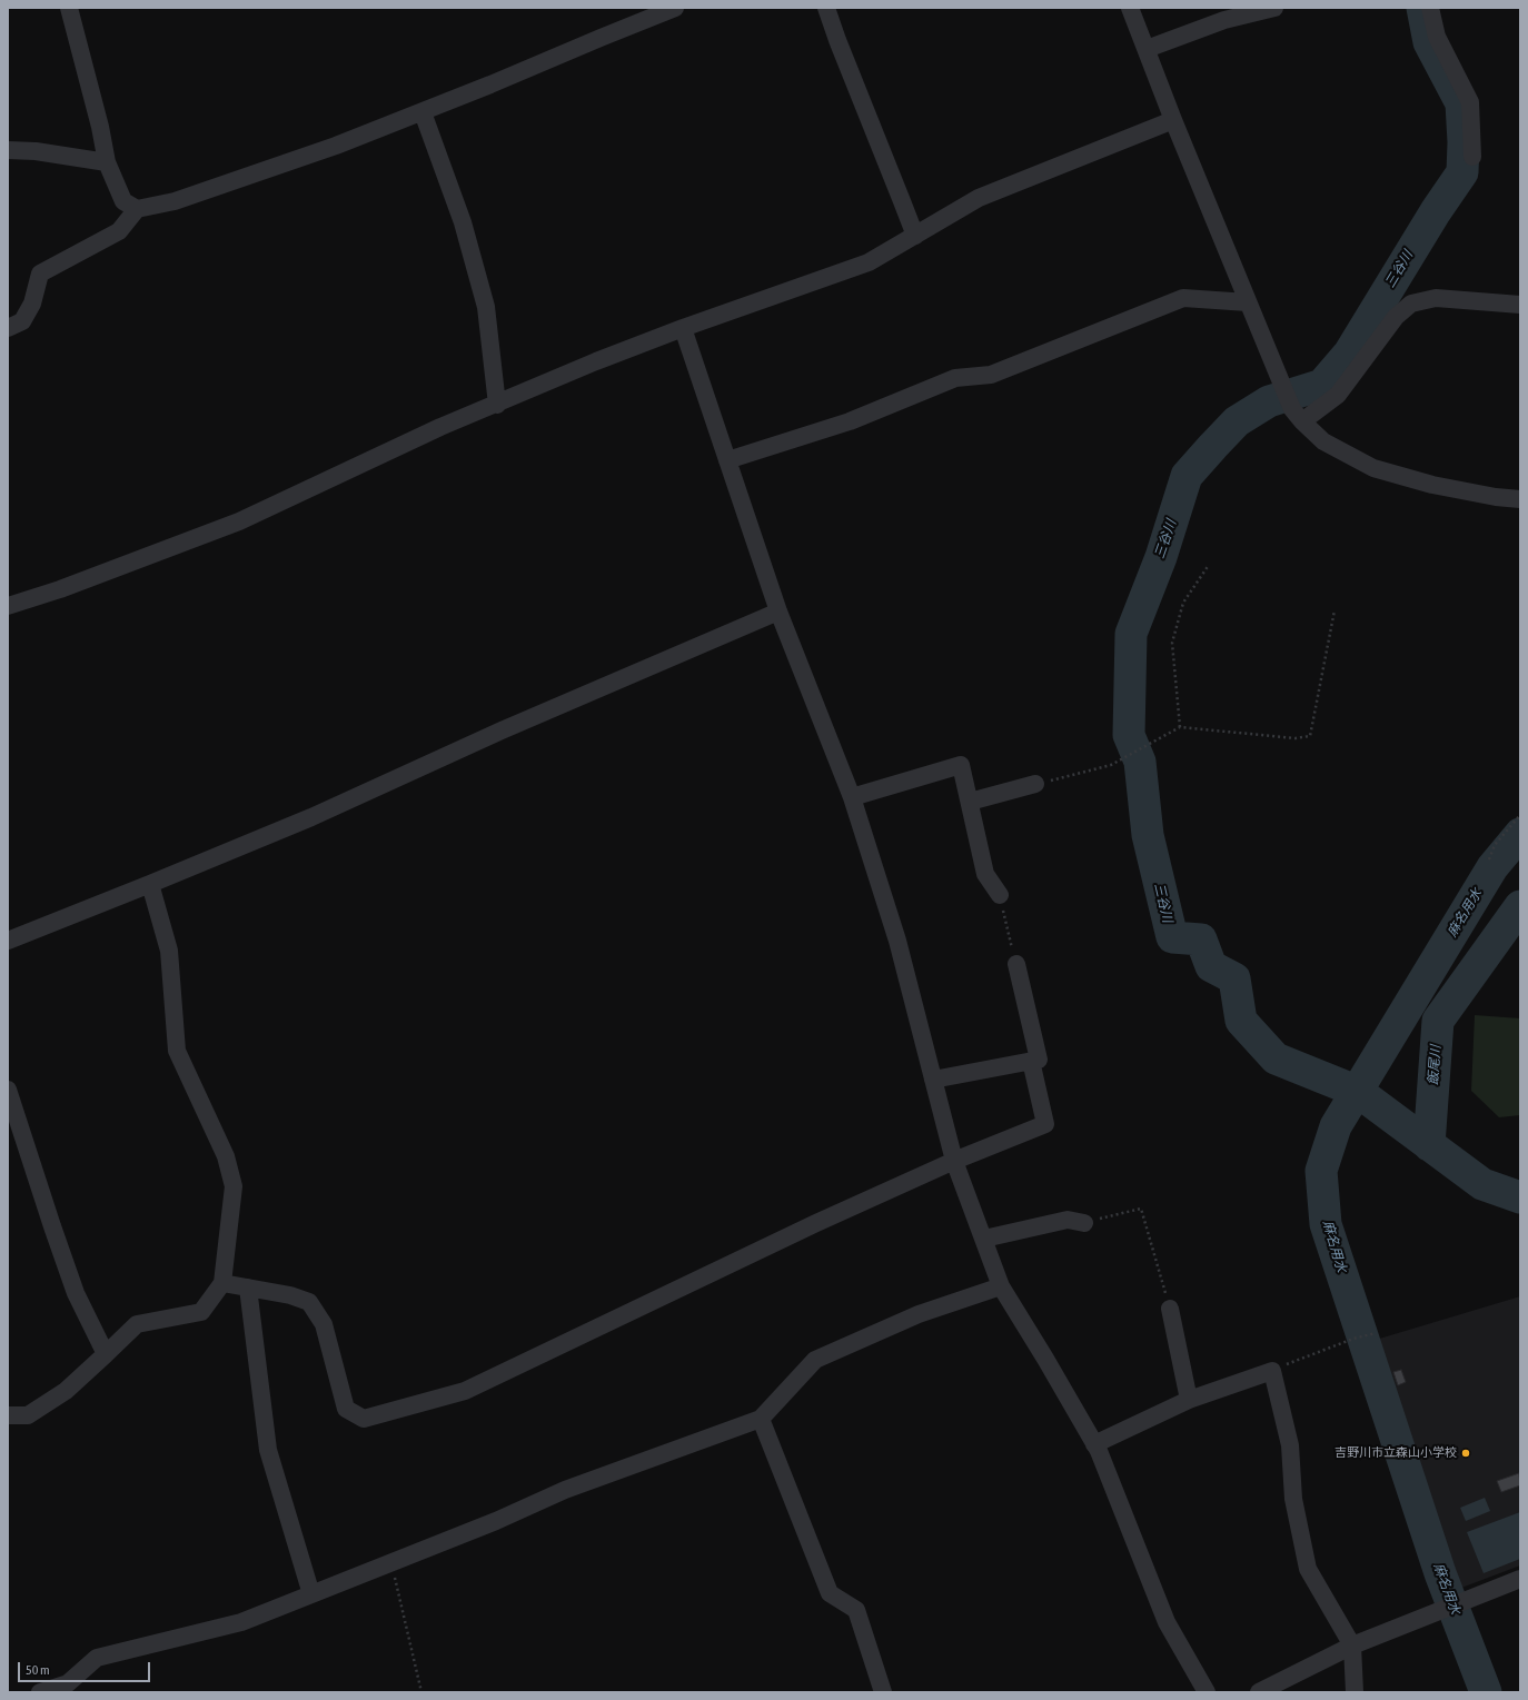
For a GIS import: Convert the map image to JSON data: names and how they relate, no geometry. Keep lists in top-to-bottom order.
{
  "water": ["三谷川", "麻名用水", "飯尾川"],
  "places": ["吉野川市立森山小学校"],
  "scale_bar": "50 m"
}
